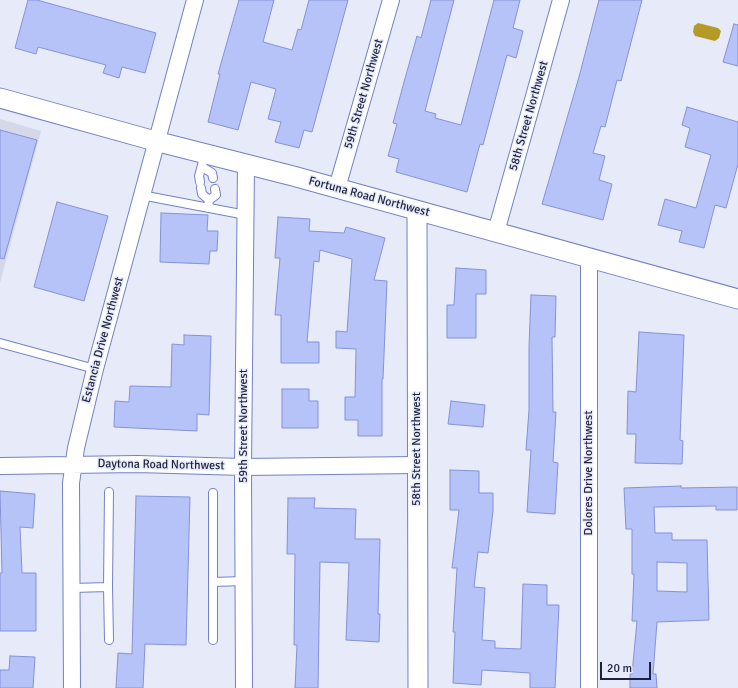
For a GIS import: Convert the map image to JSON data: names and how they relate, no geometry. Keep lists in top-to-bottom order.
{
  "streets": {
    "street": [
      "59th Street Northwest",
      "58th Street Northwest",
      "Fortuna Road Northwest",
      "Estancia Drive Northwest",
      "Daytona Road Northwest",
      "Dolores Drive Northwest"
    ]
  },
  "crossings": [
    ["59th Street Northwest", "Fortuna Road Northwest"],
    ["59th Street Northwest", "Daytona Road Northwest"],
    ["58th Street Northwest", "Fortuna Road Northwest"],
    ["58th Street Northwest", "Daytona Road Northwest"],
    ["Fortuna Road Northwest", "Estancia Drive Northwest"],
    ["Fortuna Road Northwest", "Dolores Drive Northwest"],
    ["Estancia Drive Northwest", "Daytona Road Northwest"]
  ],
  "scale_bar": "20 m"
}
